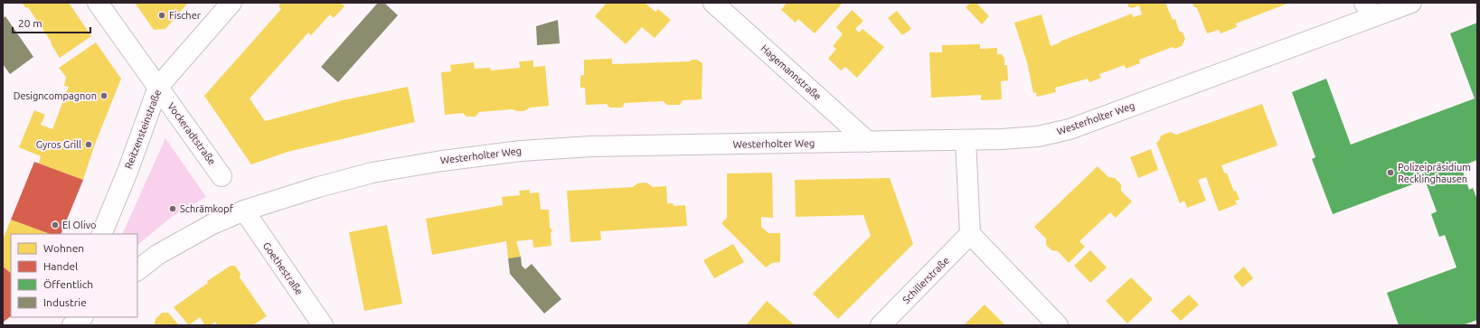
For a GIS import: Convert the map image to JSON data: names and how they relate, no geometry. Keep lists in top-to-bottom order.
{
  "streets": {
    "street": [
      "Hagemannstraße",
      "Westerholter Weg",
      "Reitzensteinstraße",
      "Vockeradtstraße",
      "Goethestraße",
      "Schillerstraße"
    ]
  },
  "crossings": [
    ["Hagemannstraße", "Westerholter Weg"],
    ["Westerholter Weg", "Goethestraße"],
    ["Reitzensteinstraße", "Vockeradtstraße"]
  ],
  "places": [
    "Fischer",
    "Designcompagnon",
    "Gyros Grill",
    "Polizeipräsidium Recklinghausen",
    "Schrämkopf",
    "El Olivo"
  ],
  "legend": [
    "Wohnen",
    "Handel",
    "Öffentlich",
    "Industrie"
  ],
  "scale_bar": "20 m"
}
